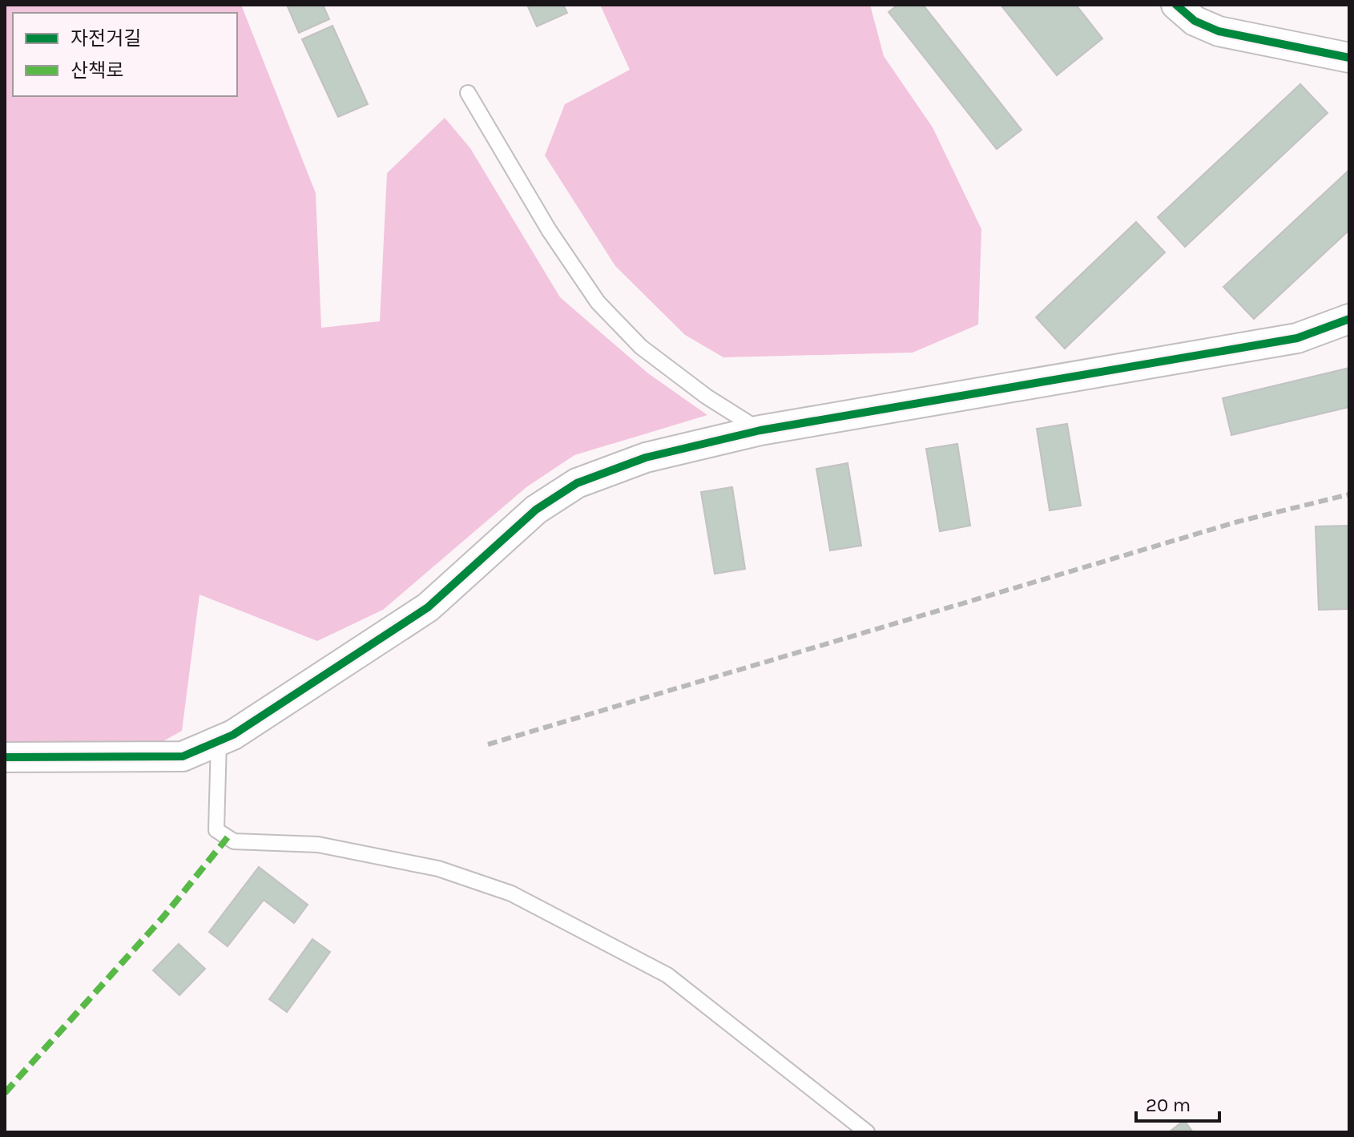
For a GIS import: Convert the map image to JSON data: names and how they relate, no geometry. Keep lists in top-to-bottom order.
{
  "legend": ["자전거길", "산책로"],
  "scale_bar": "20 m"
}
